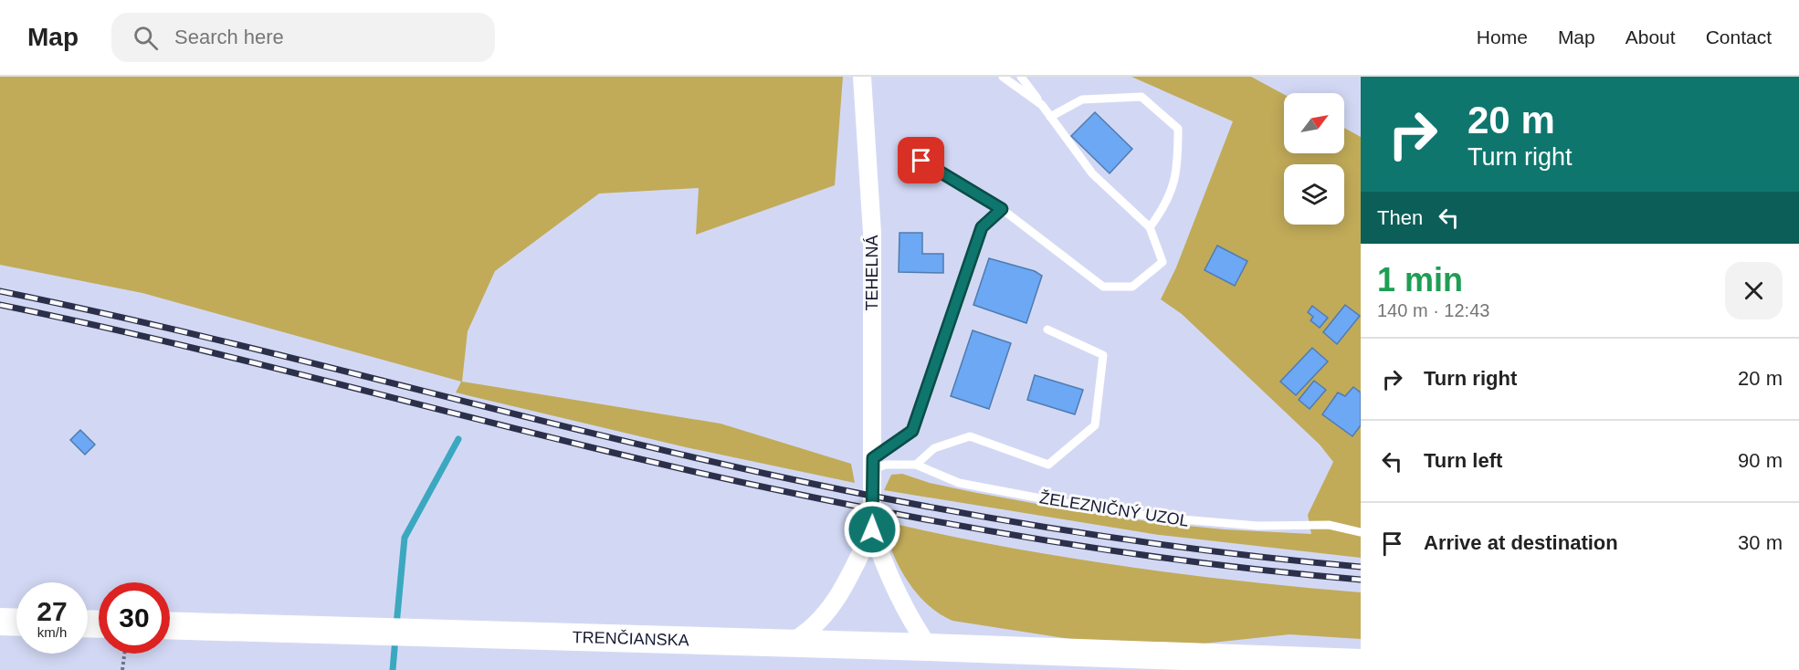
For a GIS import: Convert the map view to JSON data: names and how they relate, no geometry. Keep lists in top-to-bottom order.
{
  "streets": {
    "main road": ["TRENČIANSKA"],
    "street": ["TEHELNÁ"],
    "lane": ["ŽELEZNIČNÝ UZOL"]
  },
  "crossings": [
    ["TEHELNÁ", "ŽELEZNIČNÝ UZOL"]
  ],
  "north": "top right",
  "page": {
    "header": "Map",
    "search": "Search here",
    "nav": [
      "Home",
      "Map",
      "About",
      "Contact"
    ],
    "turn": ["20 m", "Turn right"],
    "then": "Then",
    "heading": ["1 min", "140 m · 12:43"],
    "list": [
      {
        "name": "Turn right",
        "value": "20 m"
      },
      {
        "name": "Turn left",
        "value": "90 m"
      },
      {
        "name": "Arrive at destination",
        "value": "30 m"
      }
    ],
    "speed": "27 km/h",
    "limit": "30"
  }
}
